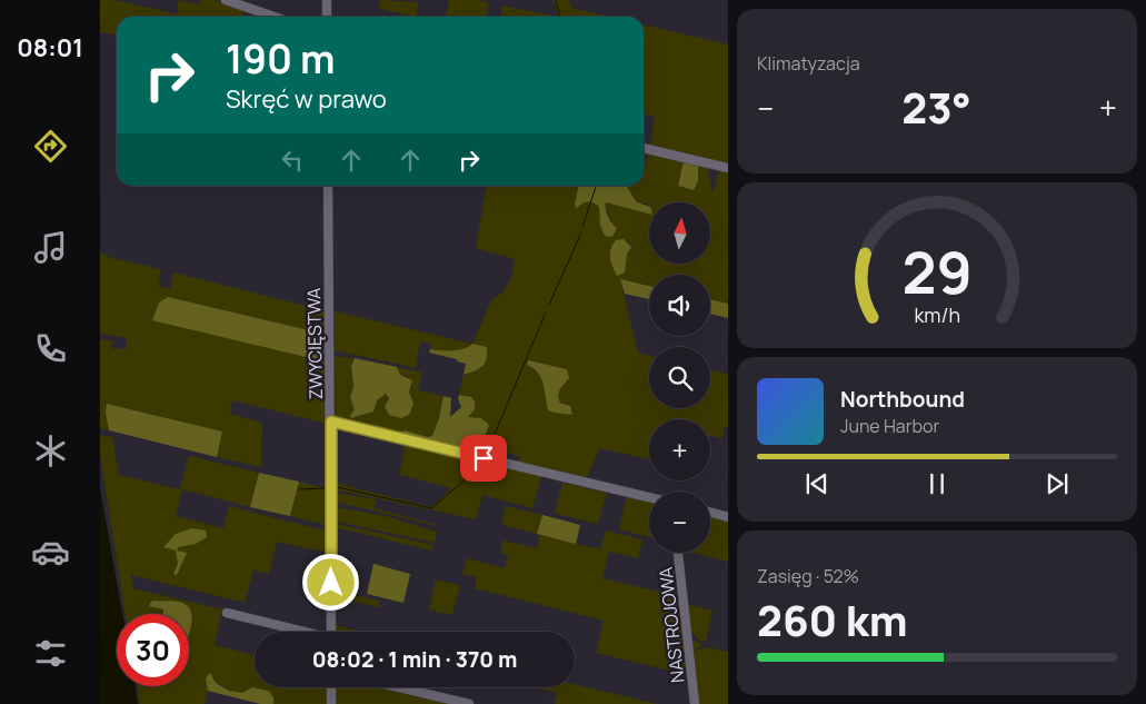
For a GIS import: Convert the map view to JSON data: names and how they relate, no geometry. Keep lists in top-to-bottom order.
{
  "streets": {
    "street": ["ZWYCIĘSTWA", "NASTROJOWA"]
  },
  "north": "top",
  "page": {
    "tabs": "08:01",
    "tile": [
      "Klimatyzacja",
      ["Zasięg · 52%", "260 km"]
    ],
    "turn": ["190 m", "Skręć w prawo"],
    "heat": ["−", "23°", "+"],
    "map_buttons": ["+", "−"],
    "song": ["Northbound", "June Harbor"],
    "limit": "30",
    "trip": "08:02 · 1 min · 370 m",
    "gauge": ["29", "km/h"]
  }
}
